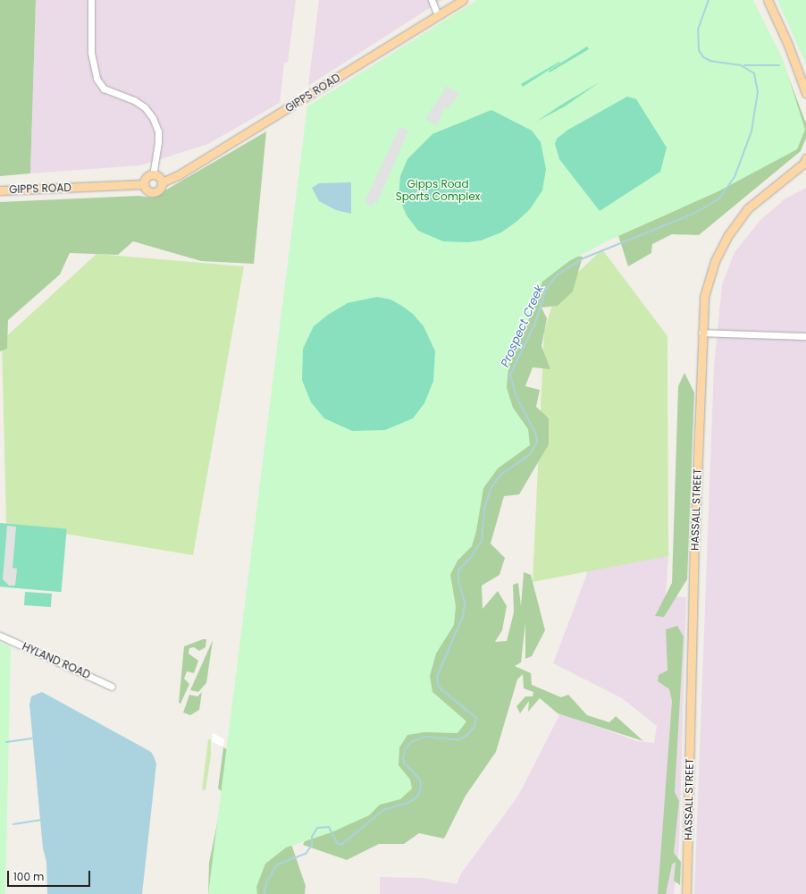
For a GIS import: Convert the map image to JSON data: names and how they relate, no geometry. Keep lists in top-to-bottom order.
{
  "streets": {
    "main road": ["GIPPS ROAD", "HASSALL STREET"],
    "street": ["HYLAND ROAD"]
  },
  "water": ["Prospect Creek"],
  "parks": ["Gipps Road Sports Complex"],
  "scale_bar": "100 m"
}
